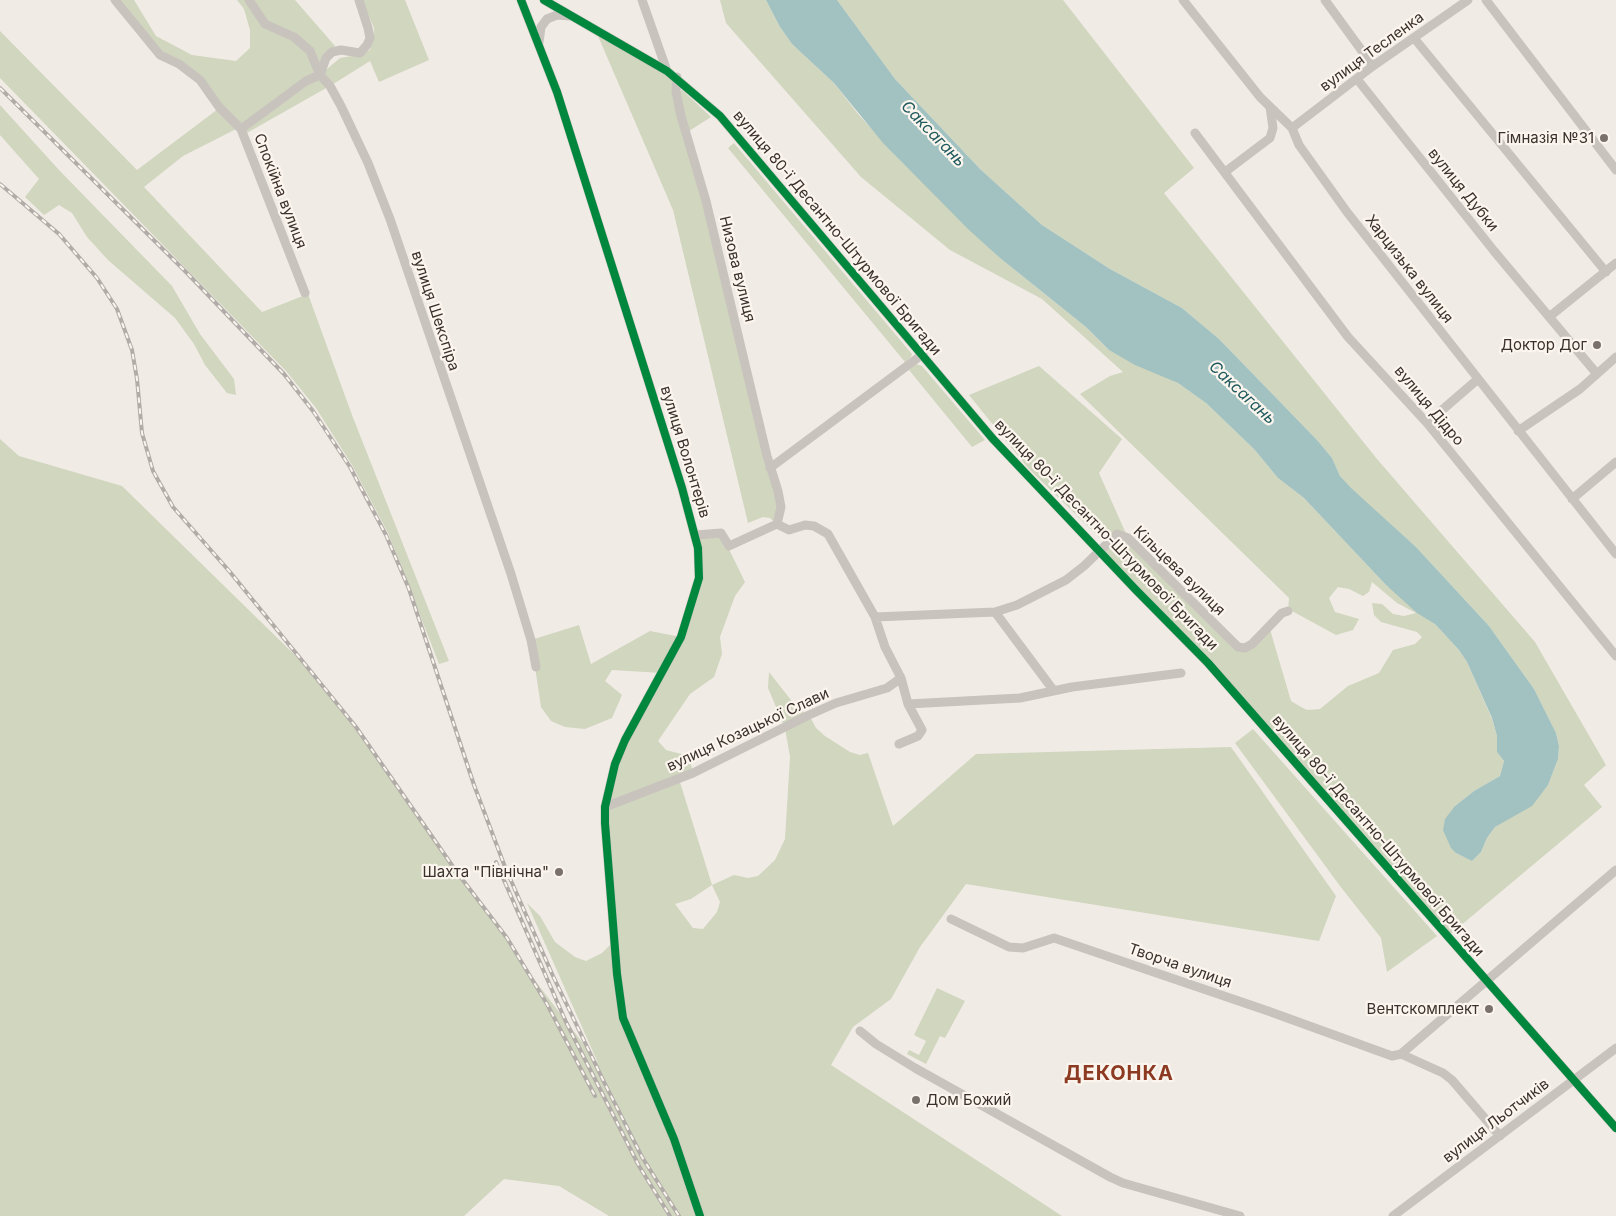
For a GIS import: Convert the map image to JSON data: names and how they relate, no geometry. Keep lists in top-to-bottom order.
{
  "streets": {
    "street": [
      "вулиця Тесленка",
      "вулиця Дубки",
      "Спокійна вулиця",
      "вулиця 80-ї Десантно-Штурмової Бригади",
      "Низова вулиця",
      "Харцизька вулиця",
      "вулиця Шекспіра",
      "вулиця Дідро",
      "вулиця Волонтерів",
      "Кільцева вулиця",
      "вулиця Козацької Слави",
      "Творча вулиця",
      "вулиця Льотчиків"
    ]
  },
  "crossings": [
    ["вулиця Тесленка", "вулиця Дубки"],
    ["вулиця Тесленка", "Харцизька вулиця"],
    ["вулиця 80-ї Десантно-Штурмової Бригади", "Низова вулиця"],
    ["вулиця 80-ї Десантно-Штурмової Бригади", "Кільцева вулиця"],
    ["вулиця 80-ї Десантно-Штурмової Бригади", "вулиця Льотчиків"],
    ["вулиця Волонтерів", "вулиця Козацької Слави"],
    ["Творча вулиця", "вулиця Льотчиків"]
  ],
  "districts": ["ДЕКОНКА"],
  "water": ["Саксагань"],
  "places": [
    "Гімназія №31",
    "Доктор Дог",
    "Шахта \"Північна\"",
    "Вентскомплект",
    "Дом Божий"
  ]
}
